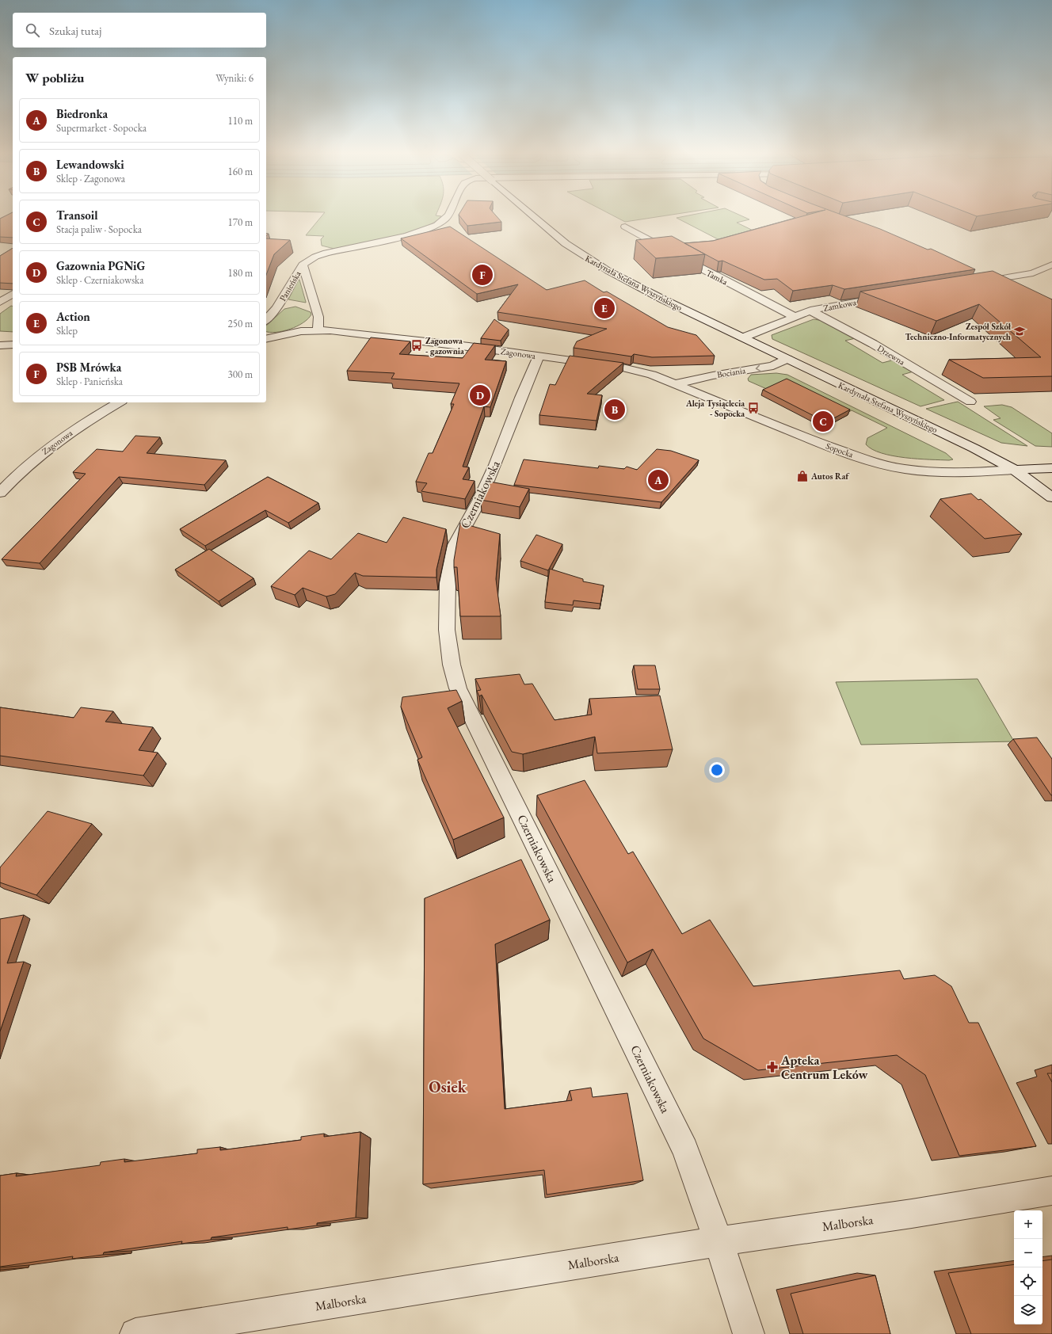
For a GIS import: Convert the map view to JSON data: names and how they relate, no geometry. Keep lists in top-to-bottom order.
{
  "streets": {
    "street": [
      "Tamka",
      "Kardynała Stefana Wyszyńskiego",
      "Panieńska",
      "Zamkowa",
      "Zagonowa",
      "Drzewna",
      "Bociania",
      "Sopocka",
      "Czerniakowska",
      "Malborska"
    ]
  },
  "crossings": [
    ["Tamka", "Zamkowa"],
    ["Kardynała Stefana Wyszyńskiego", "Zamkowa"],
    ["Kardynała Stefana Wyszyńskiego", "Bociania"],
    ["Kardynała Stefana Wyszyńskiego", "Sopocka"],
    ["Panieńska", "Zagonowa"],
    ["Zamkowa", "Drzewna"],
    ["Zagonowa", "Bociania"],
    ["Zagonowa", "Sopocka"],
    ["Zagonowa", "Czerniakowska"],
    ["Bociania", "Sopocka"],
    ["Czerniakowska", "Malborska"]
  ],
  "one_way": ["Bociania"],
  "districts": ["Osiek"],
  "places": {
    "school or university": ["Zespół Szkół Techniczno-Informatycznych"],
    "bus stop": ["Zagonowa - gazownia", "Aleja Tysiąclecia - Sopocka"],
    "shop": ["Autos Raf"],
    "pharmacy": ["Apteka Centrum Leków"]
  },
  "page": {
    "search": "Szukaj tutaj",
    "heading": ["W pobliżu", "Wyniki: 6"],
    "list": [
      {
        "mark": "A",
        "name": "Biedronka",
        "note": "Supermarket · Sopocka",
        "value": "110 m"
      },
      {
        "mark": "B",
        "name": "Lewandowski",
        "note": "Sklep · Zagonowa",
        "value": "160 m"
      },
      {
        "mark": "C",
        "name": "Transoil",
        "note": "Stacja paliw · Sopocka",
        "value": "170 m"
      },
      {
        "mark": "D",
        "name": "Gazownia PGNiG",
        "note": "Sklep · Czerniakowska",
        "value": "180 m"
      },
      {
        "mark": "E",
        "name": "Action",
        "note": "Sklep",
        "value": "250 m"
      },
      {
        "mark": "F",
        "name": "PSB Mrówka",
        "note": "Sklep · Panieńska",
        "value": "300 m"
      }
    ],
    "pins": [
      "F",
      "E",
      "D",
      "B",
      "C",
      "A"
    ],
    "map_buttons": ["+", "−"]
  }
}
